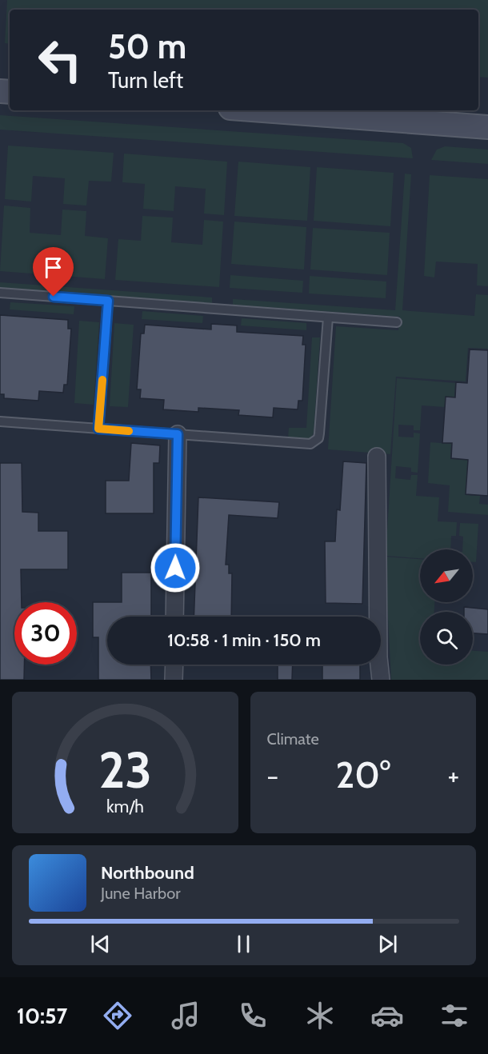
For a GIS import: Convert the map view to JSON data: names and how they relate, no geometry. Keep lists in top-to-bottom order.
{
  "north": "bottom left",
  "page": {
    "turn": ["50 m", "Turn left"],
    "limit": "30",
    "trip": "10:58 · 1 min · 150 m",
    "tile": "Climate",
    "heat": ["−", "20°", "+"],
    "song": ["Northbound", "June Harbor"],
    "tabs": "10:57",
    "gauge": ["23", "km/h"]
  }
}
